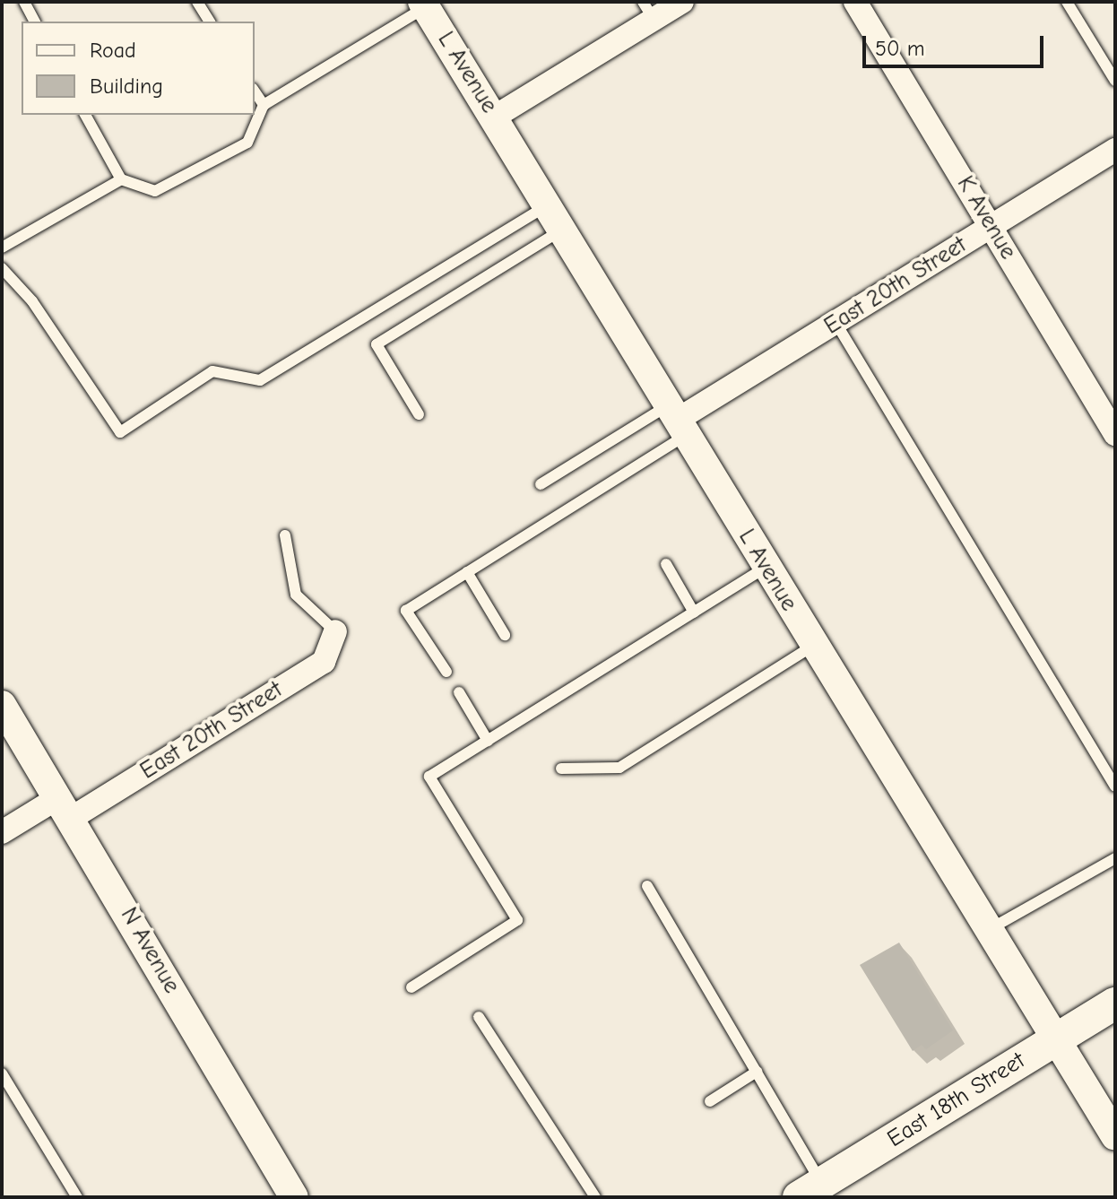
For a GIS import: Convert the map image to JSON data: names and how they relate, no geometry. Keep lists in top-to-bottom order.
{
  "streets": {
    "main road": ["East 18th Street"],
    "street": [
      "L Avenue",
      "K Avenue",
      "East 20th Street",
      "N Avenue"
    ]
  },
  "crossings": [
    ["L Avenue", "East 20th Street"],
    ["L Avenue", "East 18th Street"],
    ["K Avenue", "East 20th Street"],
    ["East 20th Street", "N Avenue"]
  ],
  "legend": ["Road", "Building"],
  "scale_bar": "50 m"
}
